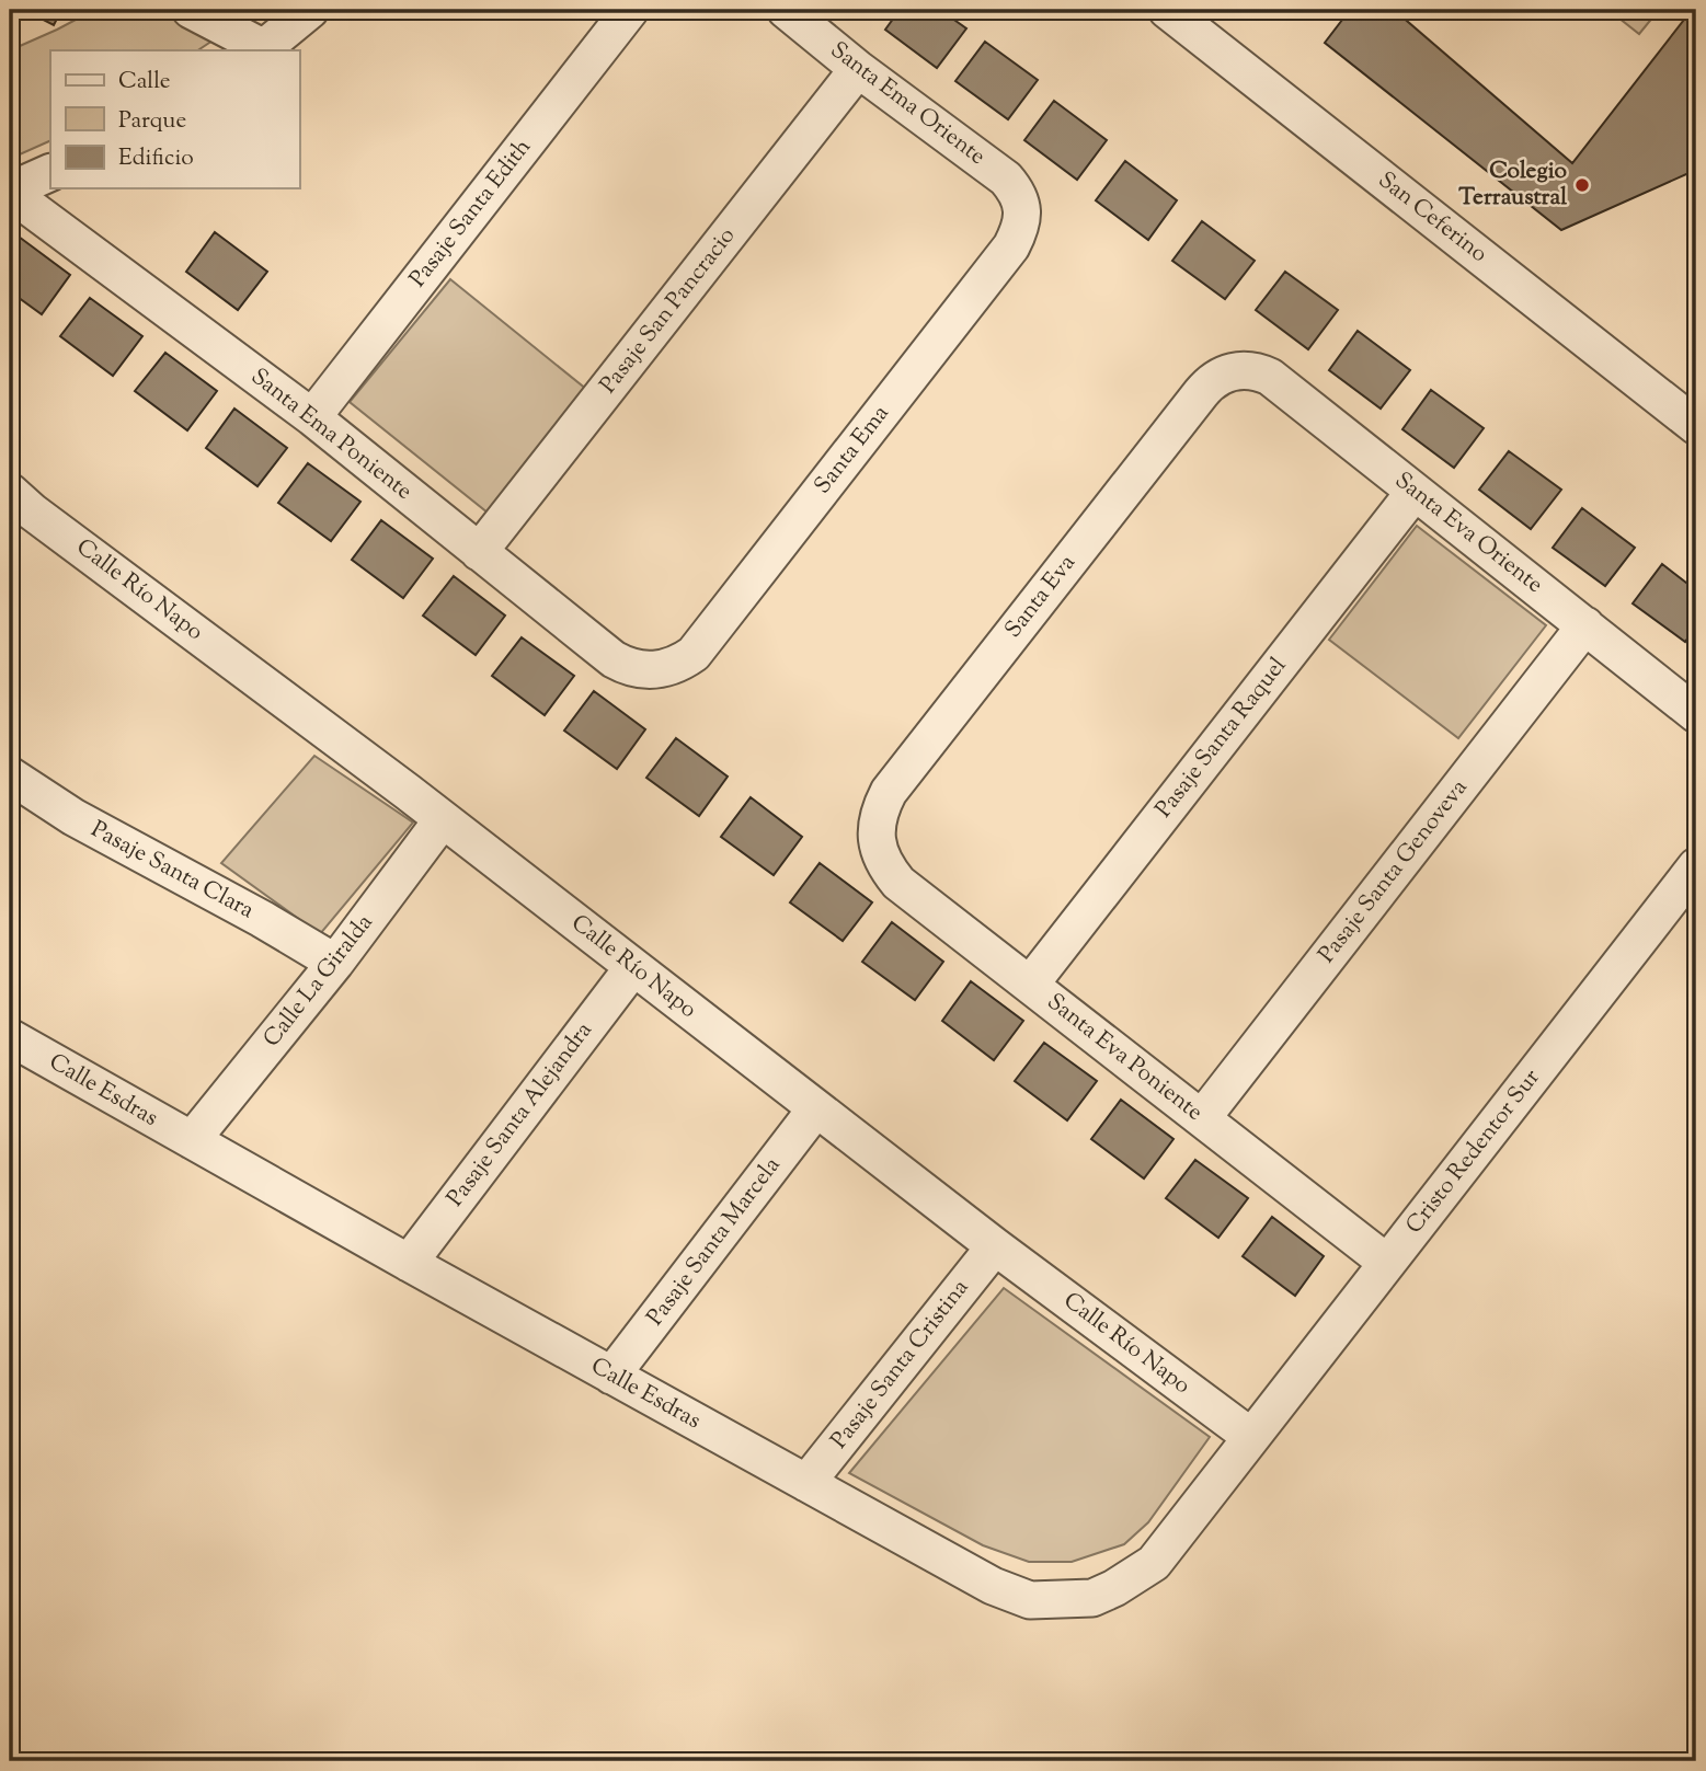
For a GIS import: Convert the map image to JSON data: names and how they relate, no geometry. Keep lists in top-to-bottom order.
{
  "streets": {
    "street": [
      "Santa Ema Oriente",
      "Pasaje Santa Edith",
      "San Ceferino",
      "Pasaje San Pancracio",
      "Santa Ema Poniente",
      "Santa Ema",
      "Santa Eva Oriente",
      "Calle Río Napo",
      "Santa Eva",
      "Pasaje Santa Raquel",
      "Pasaje Santa Clara",
      "Pasaje Santa Genoveva",
      "Calle La Giralda",
      "Santa Eva Poniente",
      "Calle Esdras",
      "Pasaje Santa Alejandra",
      "Cristo Redentor Sur",
      "Pasaje Santa Marcela",
      "Pasaje Santa Cristina"
    ]
  },
  "crossings": [
    ["Santa Ema Oriente", "Pasaje San Pancracio"],
    ["Santa Ema Oriente", "Santa Ema"],
    ["Pasaje Santa Edith", "Santa Ema Poniente"],
    ["Pasaje San Pancracio", "Santa Ema Poniente"],
    ["Santa Ema Poniente", "Santa Ema"],
    ["Santa Eva Oriente", "Santa Eva"],
    ["Santa Eva Oriente", "Pasaje Santa Raquel"],
    ["Santa Eva Oriente", "Pasaje Santa Genoveva"],
    ["Calle Río Napo", "Calle La Giralda"],
    ["Calle Río Napo", "Calle Esdras"],
    ["Calle Río Napo", "Pasaje Santa Alejandra"],
    ["Calle Río Napo", "Cristo Redentor Sur"],
    ["Calle Río Napo", "Pasaje Santa Marcela"],
    ["Calle Río Napo", "Pasaje Santa Cristina"],
    ["Santa Eva", "Santa Eva Poniente"],
    ["Pasaje Santa Raquel", "Santa Eva Poniente"],
    ["Pasaje Santa Clara", "Calle La Giralda"],
    ["Pasaje Santa Genoveva", "Santa Eva Poniente"],
    ["Calle La Giralda", "Calle Esdras"],
    ["Santa Eva Poniente", "Cristo Redentor Sur"],
    ["Calle Esdras", "Pasaje Santa Alejandra"],
    ["Calle Esdras", "Cristo Redentor Sur"],
    ["Calle Esdras", "Pasaje Santa Marcela"],
    ["Calle Esdras", "Pasaje Santa Cristina"]
  ],
  "places": ["Colegio Terraustral"],
  "legend": ["Calle", "Parque", "Edificio"]
}
